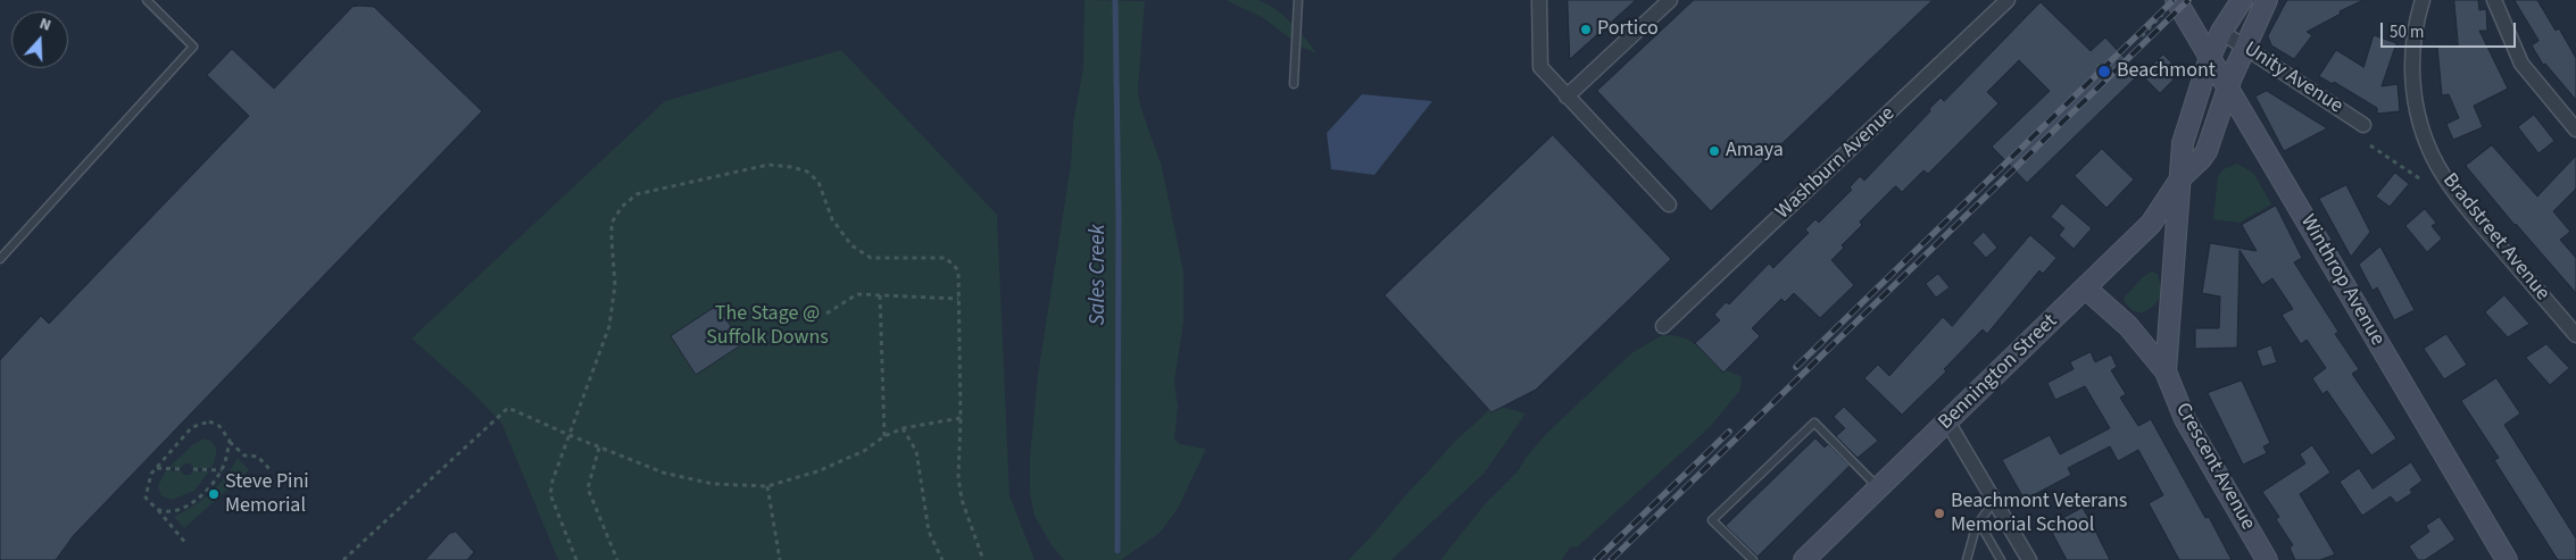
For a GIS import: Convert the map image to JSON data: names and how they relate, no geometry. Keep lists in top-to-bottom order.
{
  "streets": {
    "street": [
      "Unity Avenue",
      "Washburn Avenue",
      "Bradstreet Avenue",
      "Winthrop Avenue",
      "Bennington Street",
      "Crescent Avenue"
    ]
  },
  "crossings": [
    ["Unity Avenue", "Bennington Street"],
    ["Winthrop Avenue", "Bennington Street"],
    ["Bennington Street", "Crescent Avenue"]
  ],
  "water": ["Sales Creek"],
  "parks": ["The Stage @ Suffolk Downs"],
  "places": [
    "Portico",
    "Beachmont",
    "Amaya",
    "Steve Pini Memorial",
    "Beachmont Veterans Memorial School"
  ],
  "scale_bar": "50 m",
  "north": "top"
}
